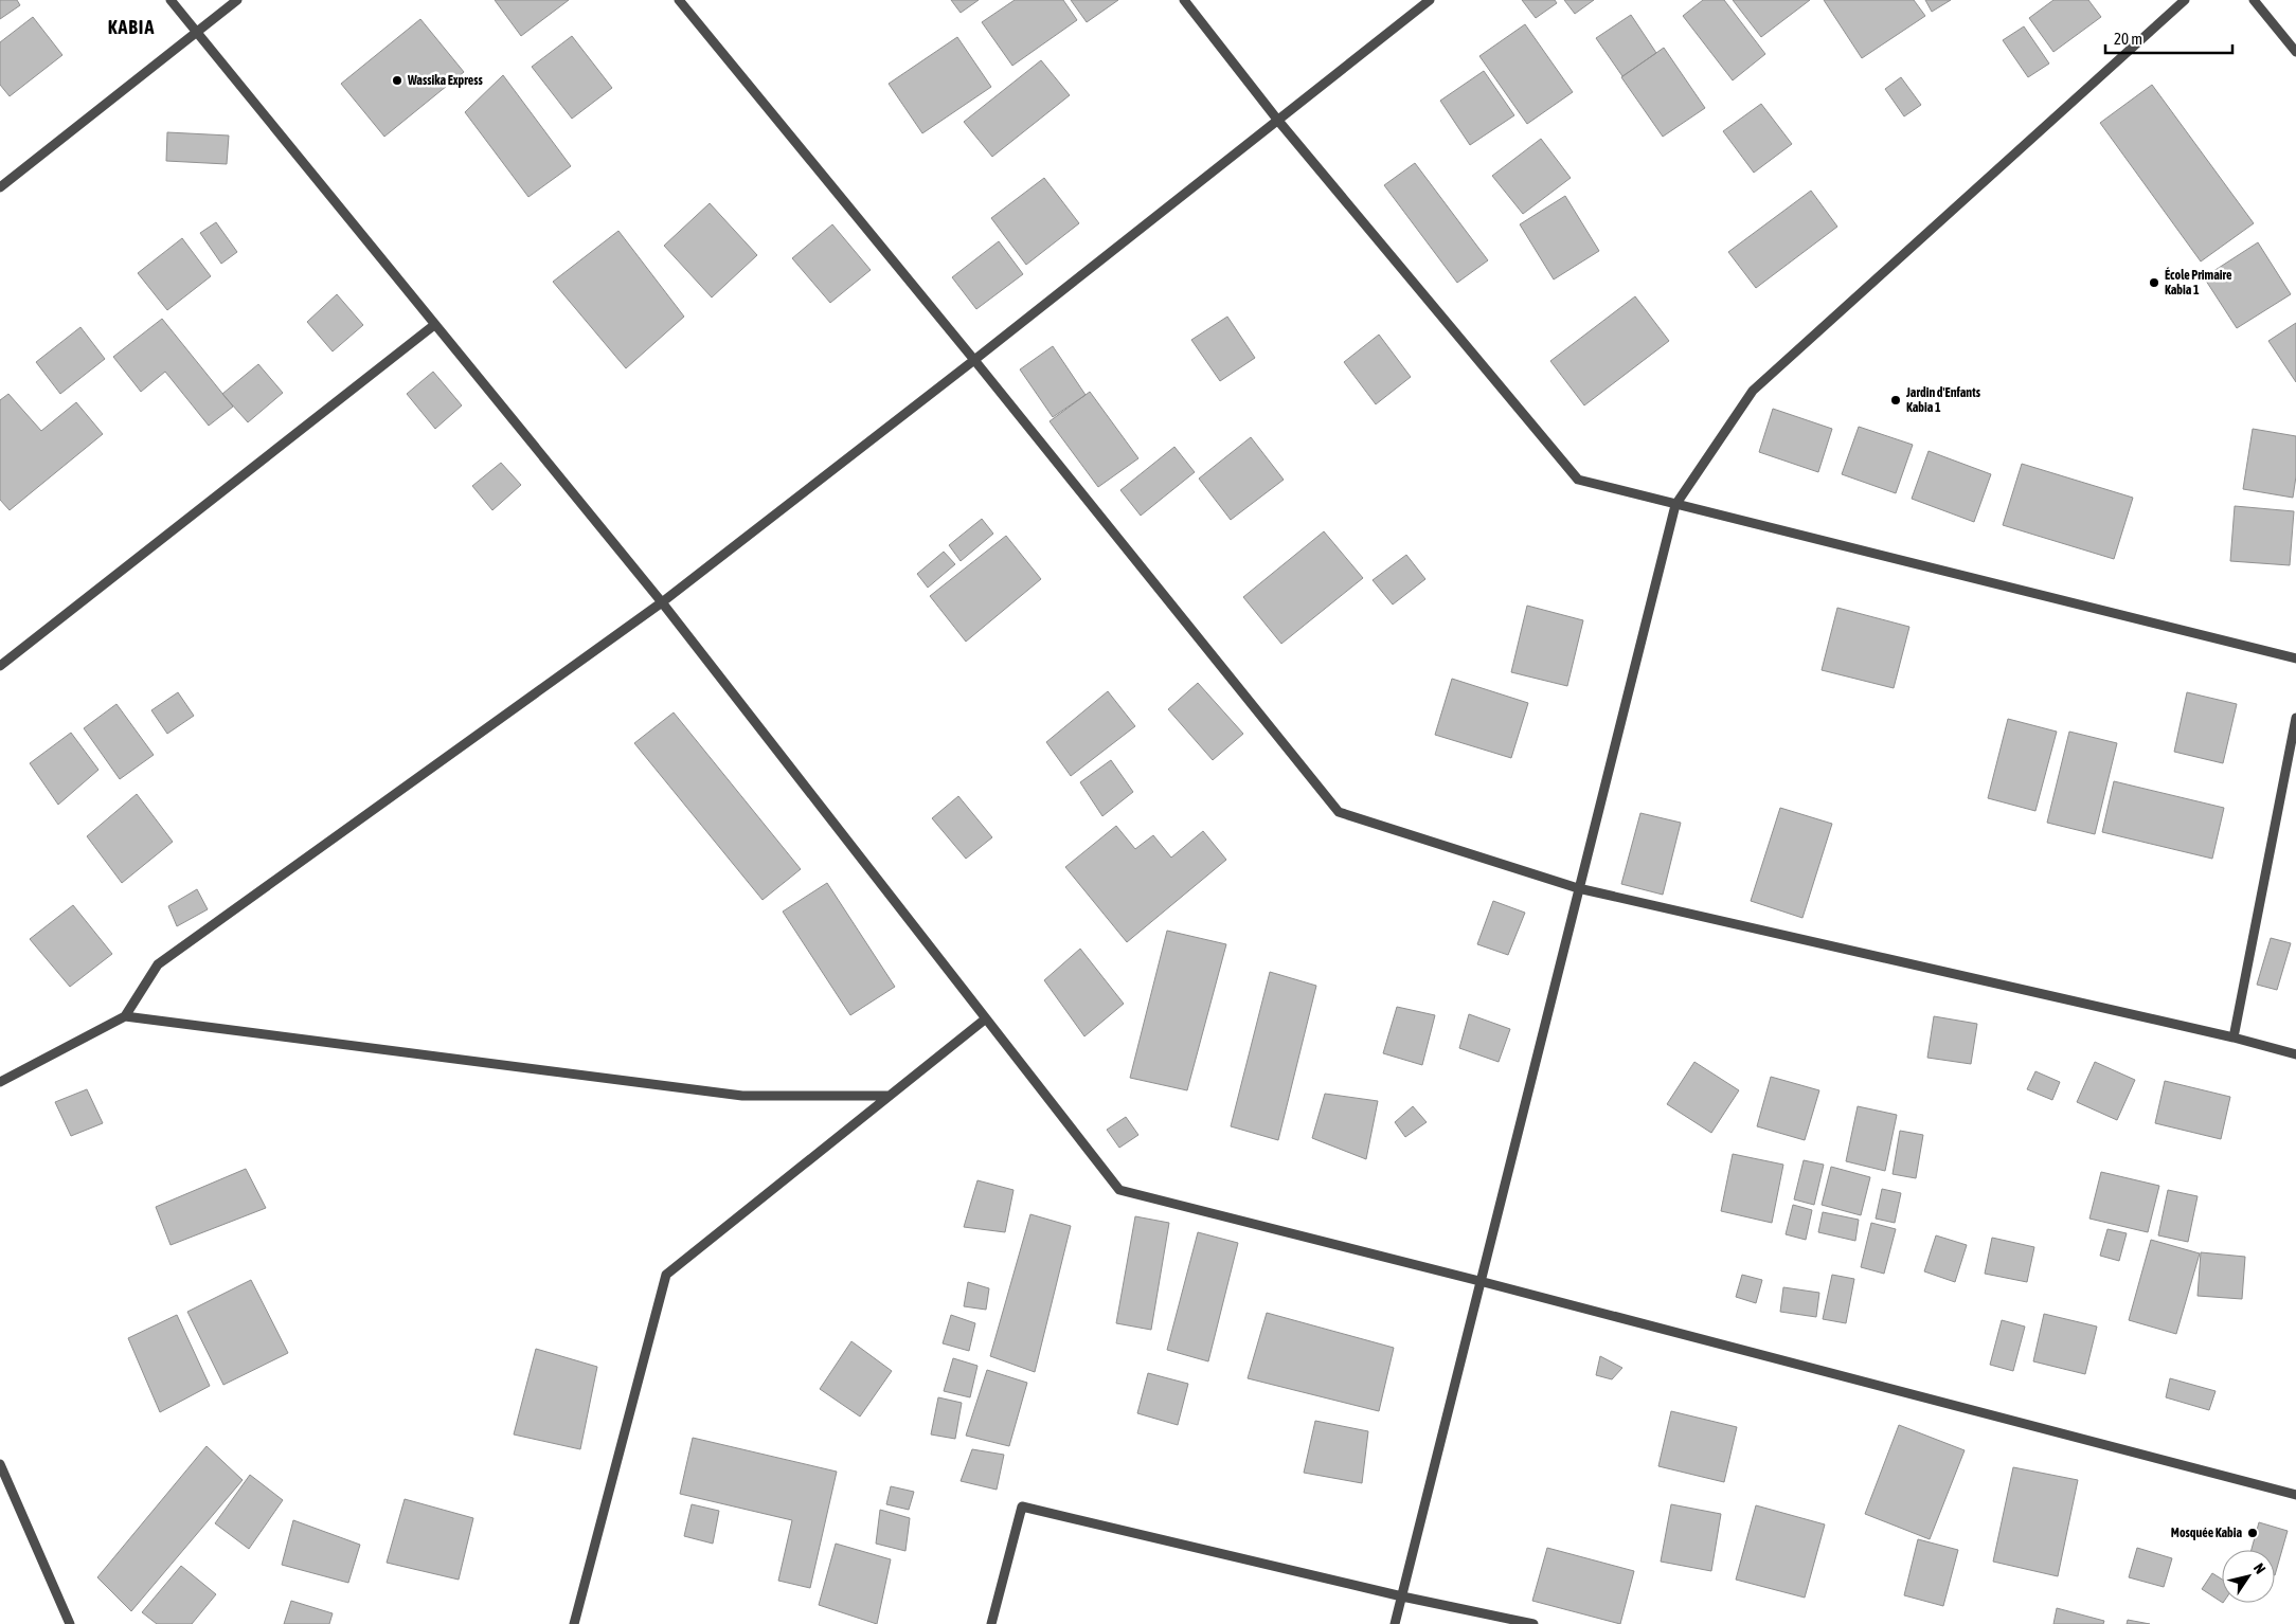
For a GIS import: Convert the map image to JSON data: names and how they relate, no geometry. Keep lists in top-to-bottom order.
{
  "districts": ["KABIA"],
  "places": [
    "Wassika Express",
    "École Primaire Kabia 1",
    "Jardin d'Enfants Kabia 1",
    "Mosquée Kabia"
  ],
  "scale_bar": "20 m",
  "north": "top right"
}
